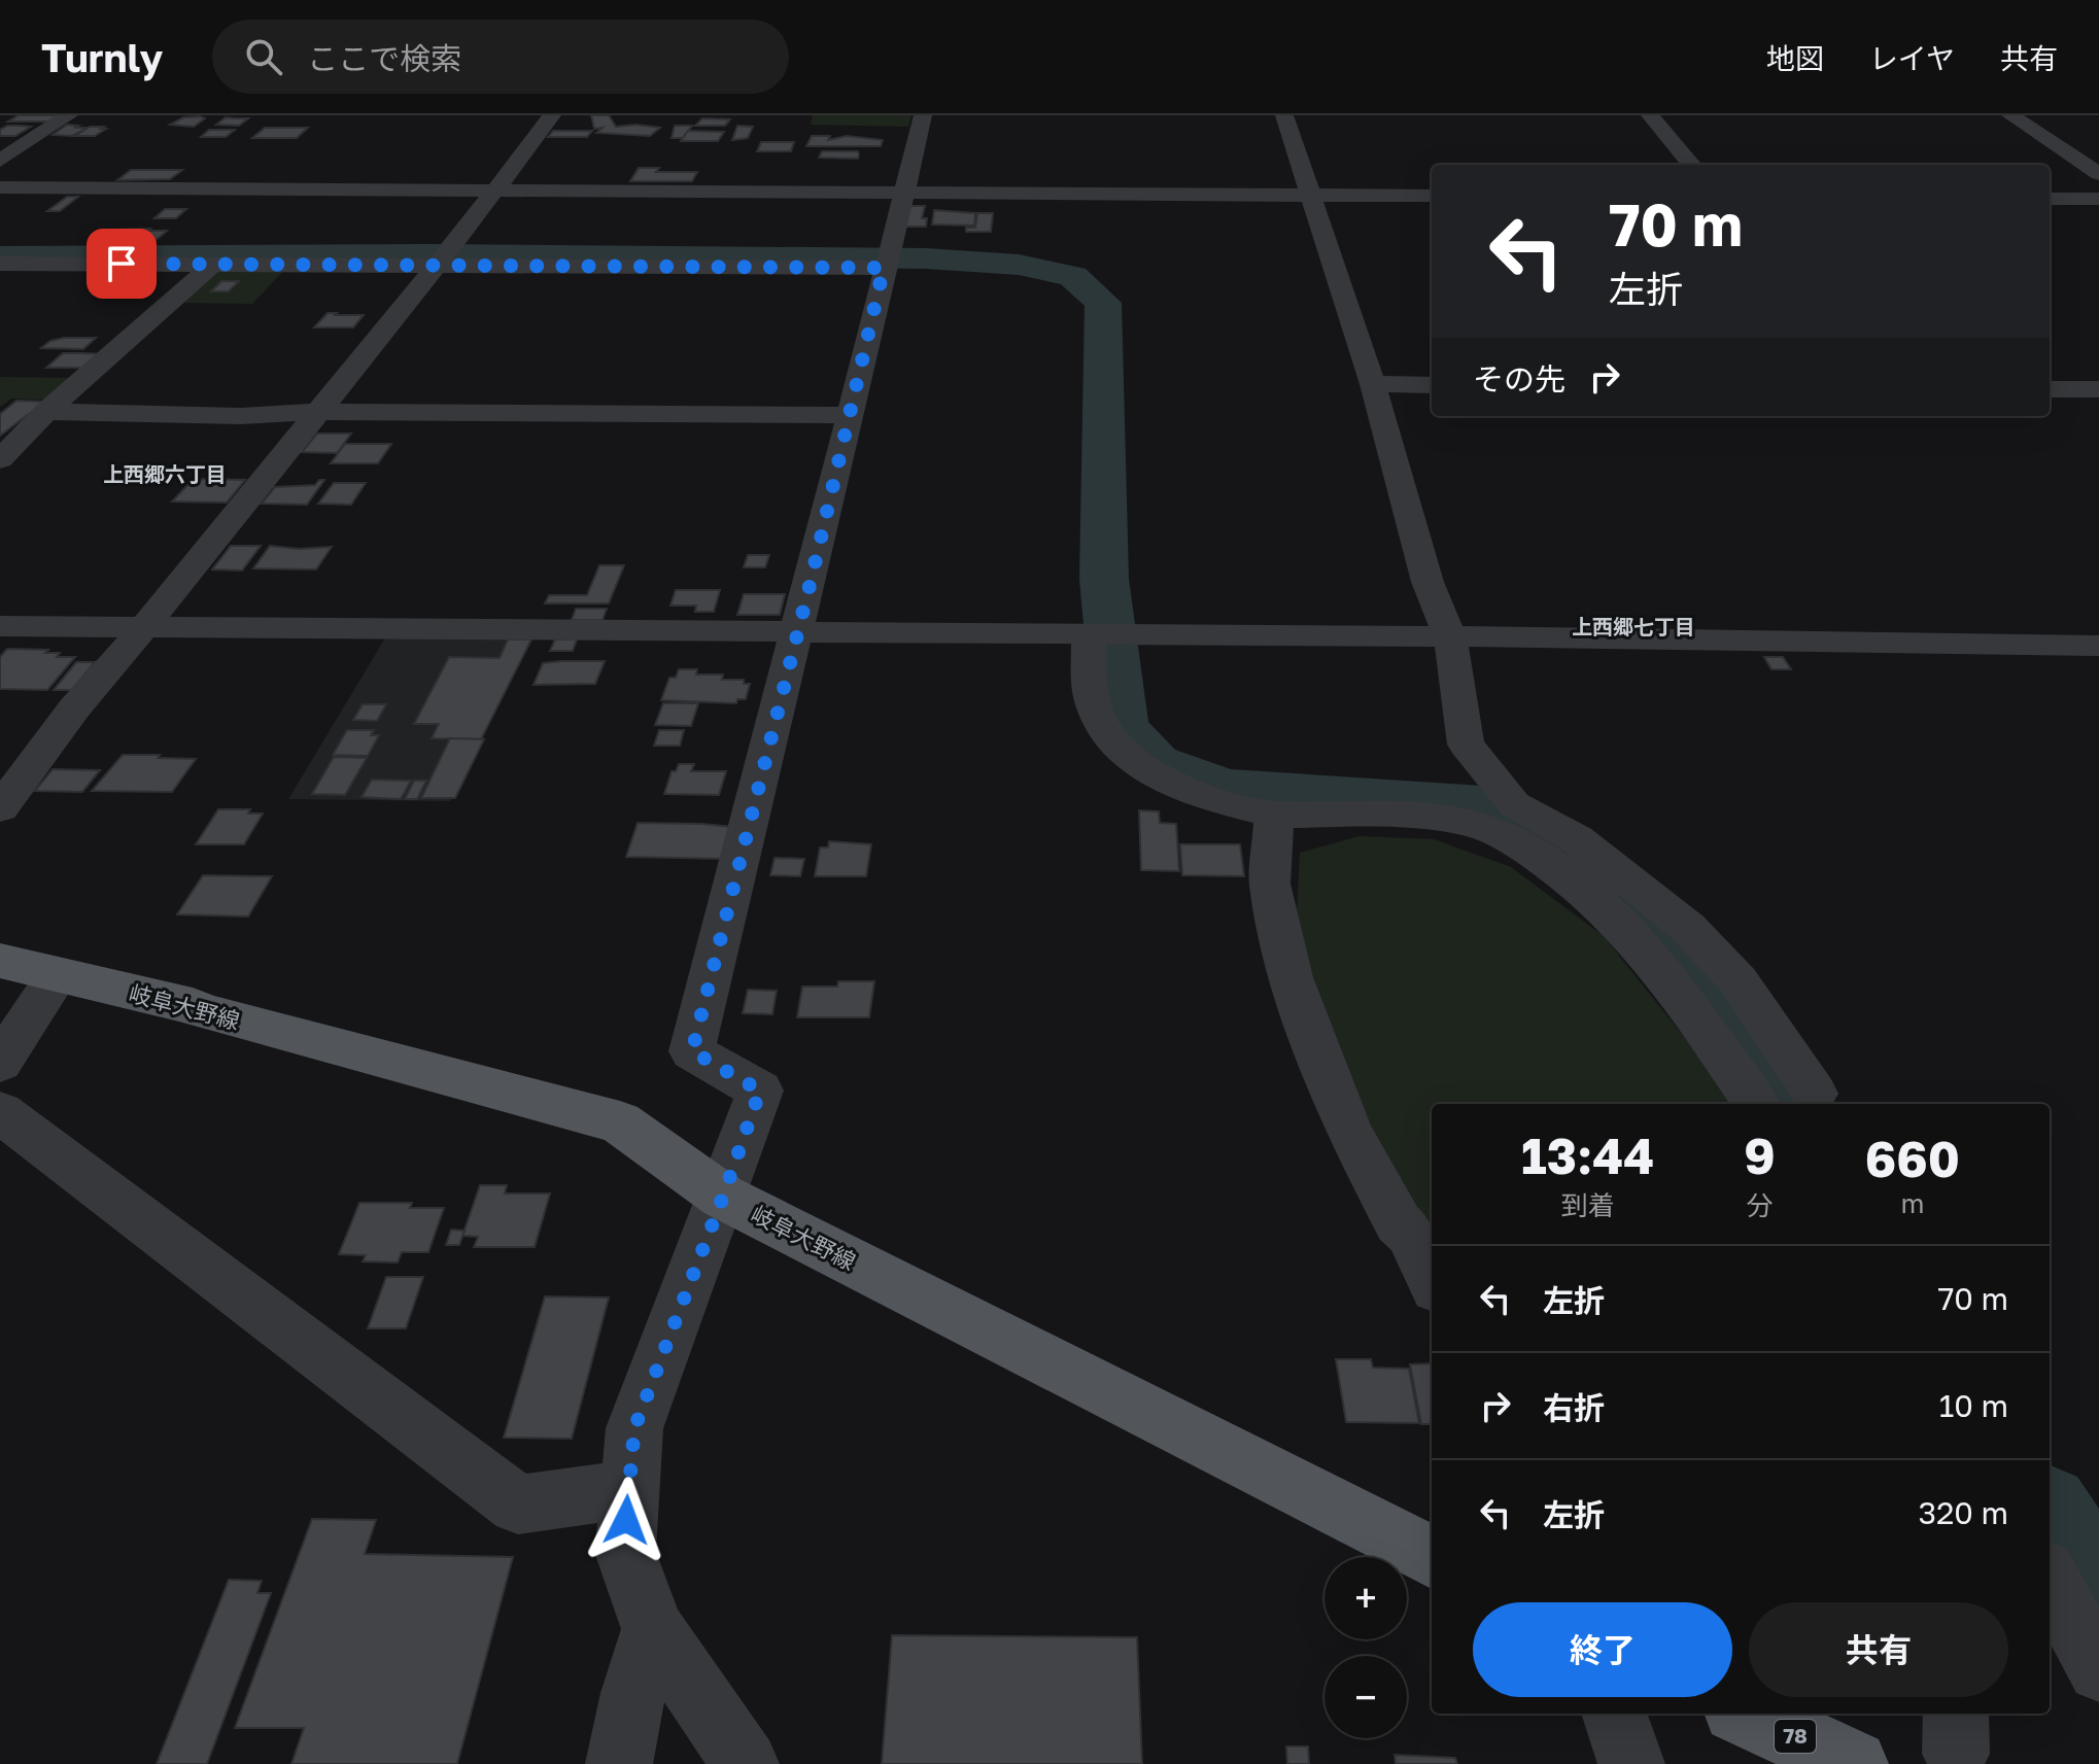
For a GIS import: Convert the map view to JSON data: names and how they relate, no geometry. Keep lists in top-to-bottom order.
{
  "streets": {
    "main road": ["岐阜大野線", "78"]
  },
  "districts": ["上西郷六丁目", "上西郷七丁目"],
  "page": {
    "header": "Turnly",
    "search": "ここで検索",
    "nav": ["地図", "レイヤ", "共有"],
    "turn": ["70 m", "左折"],
    "then": "その先",
    "eta": [
      "13:44",
      "到着",
      "9",
      "分",
      "660",
      "m"
    ],
    "list": [
      {
        "name": "左折",
        "value": "70 m"
      },
      {
        "name": "右折",
        "value": "10 m"
      },
      {
        "name": "左折",
        "value": "320 m"
      }
    ],
    "map_buttons": ["+", "−"],
    "buttons": ["終了", "共有"]
  }
}
